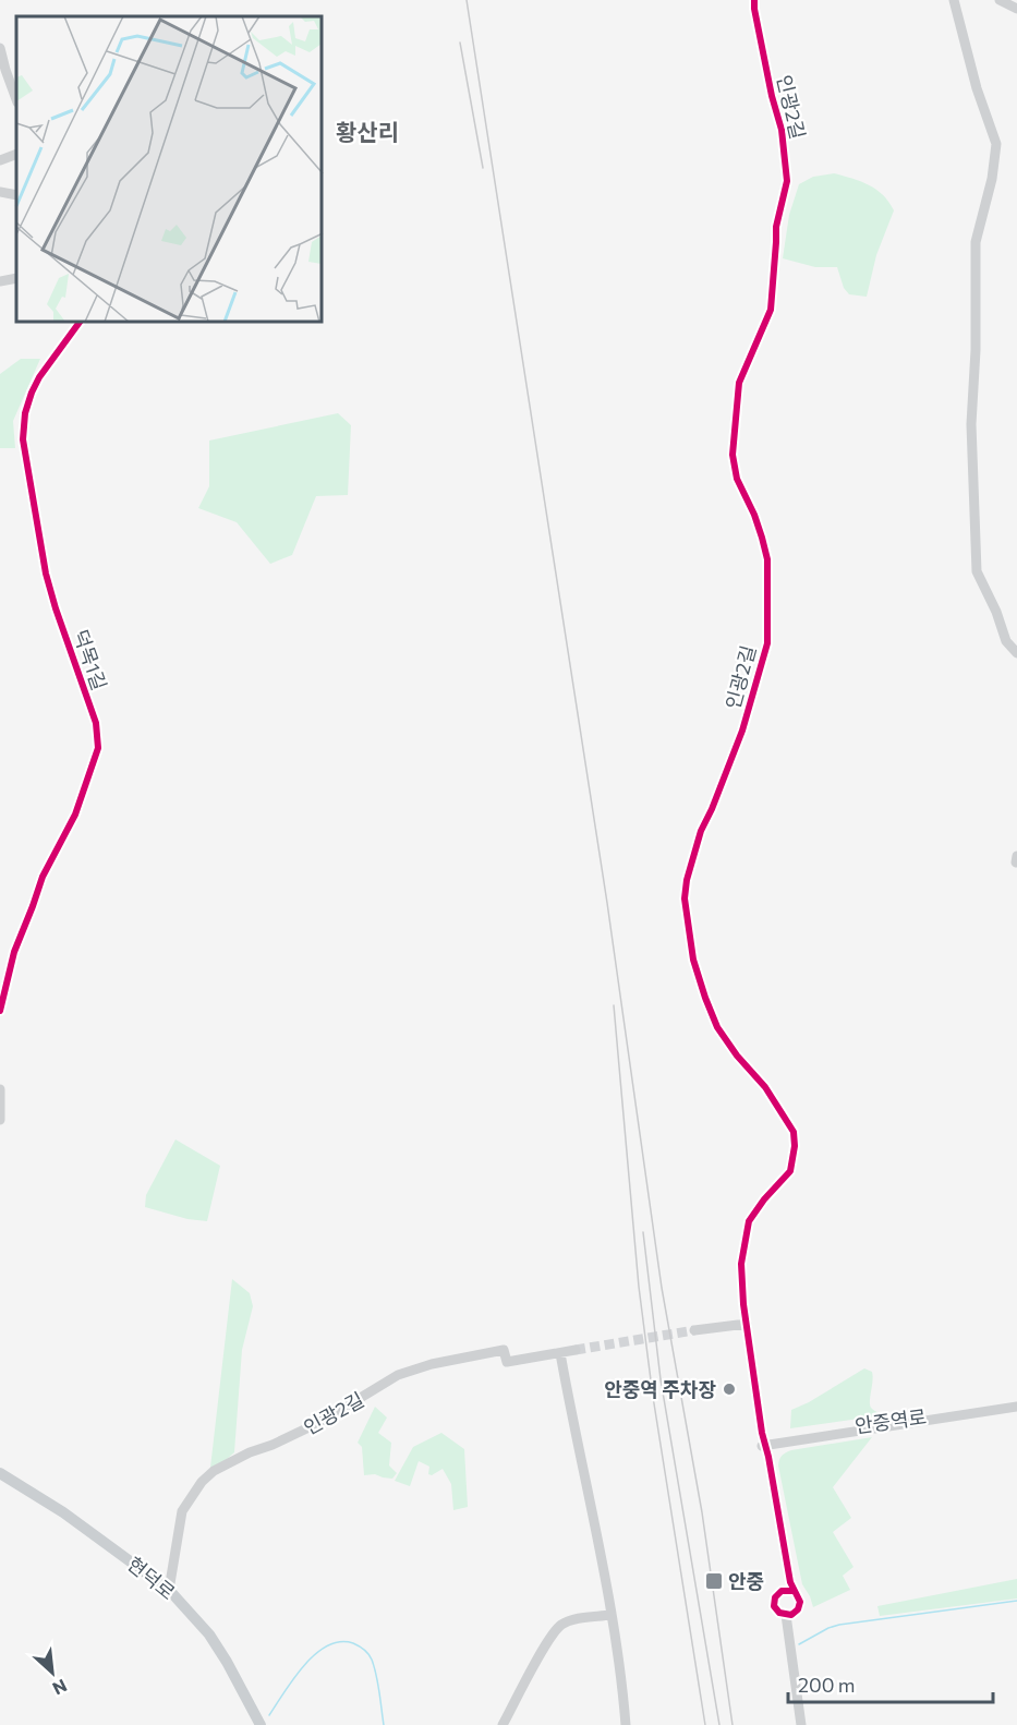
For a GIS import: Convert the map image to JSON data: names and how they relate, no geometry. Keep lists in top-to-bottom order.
{
  "streets": {
    "main road": ["현덕로"],
    "street": ["인광2길", "덕목1길", "안중역로"]
  },
  "crossings": [
    ["인광2길", "안중역로"],
    ["인광2길", "현덕로"]
  ],
  "districts": ["황산리"],
  "places": {
    "other": ["안중역 주차장"],
    "transit": ["안중"]
  },
  "scale_bar": "200 m",
  "north": "bottom right"
}
